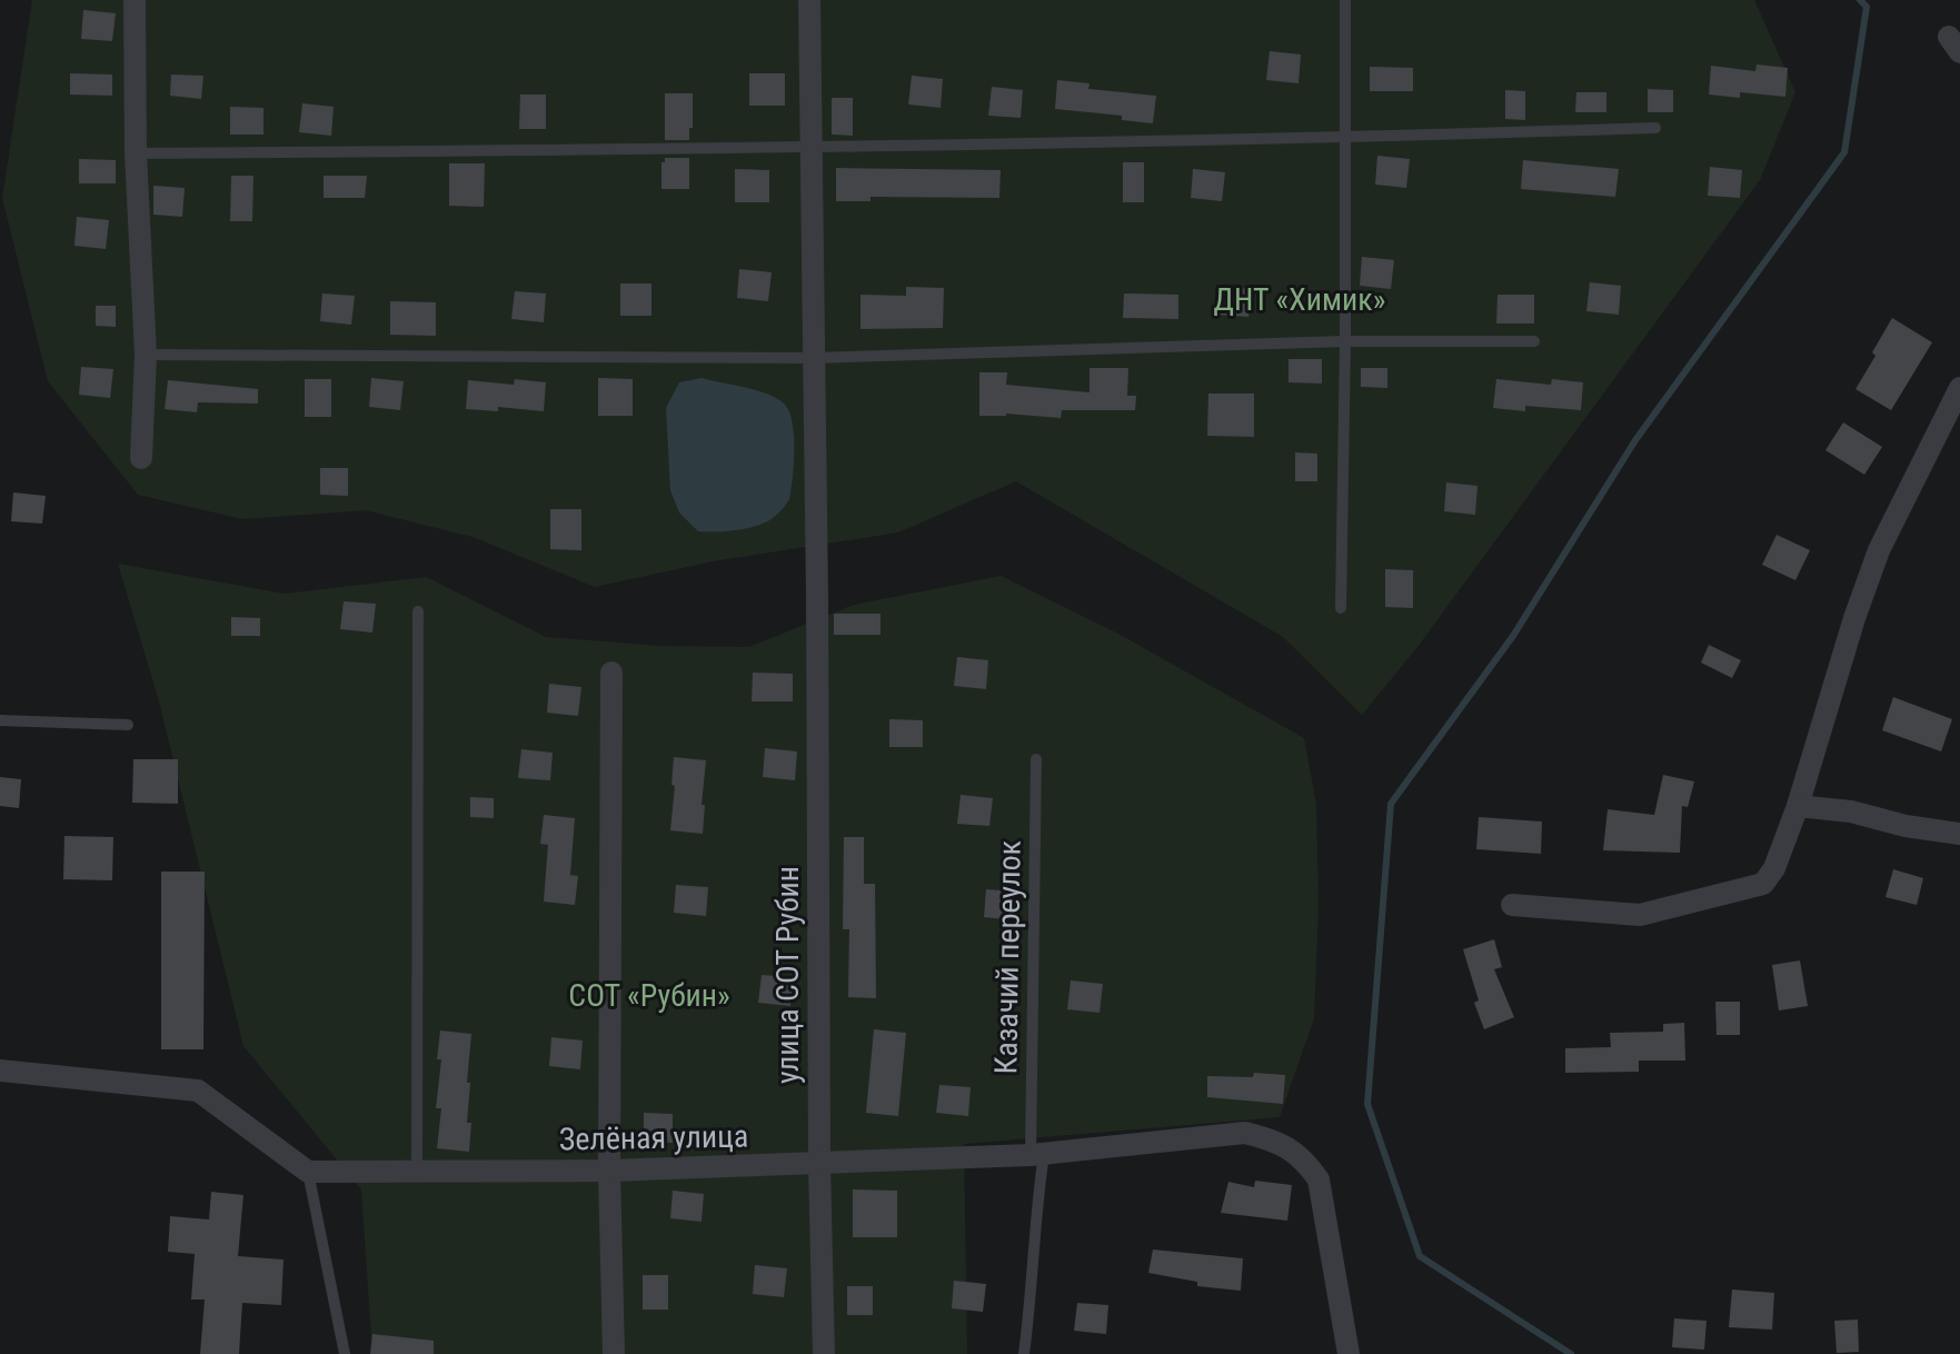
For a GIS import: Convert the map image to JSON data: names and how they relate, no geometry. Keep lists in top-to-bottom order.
{
  "streets": {
    "street": ["улица СОТ Рубин", "Зелёная улица"],
    "lane": ["Казачий переулок"]
  },
  "crossings": [
    ["Казачий переулок", "Зелёная улица"],
    ["улица СОТ Рубин", "Зелёная улица"]
  ],
  "parks": ["ДНТ «Химик»", "СОТ «Рубин»"]
}
